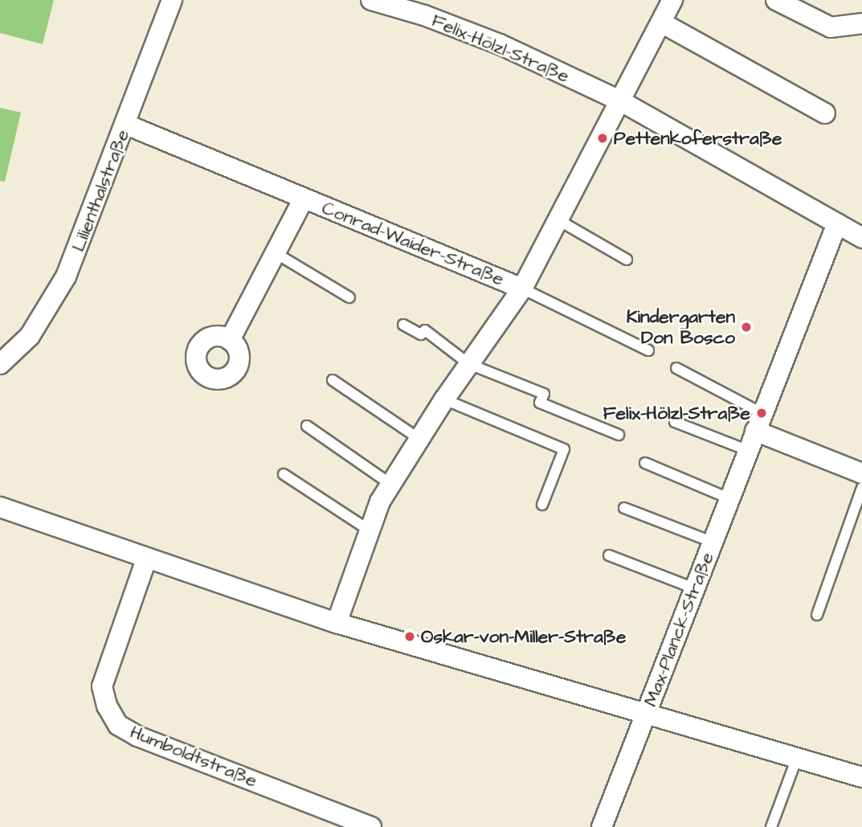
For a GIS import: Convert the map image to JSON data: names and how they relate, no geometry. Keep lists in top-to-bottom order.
{
  "streets": {
    "street": [
      "Felix-Hölzl-Straße",
      "Lilienthalstraße",
      "Conrad-Waider-Straße",
      "Max-Planck-Straße",
      "Humboldtstraße"
    ]
  },
  "crossings": [
    ["Felix-Hölzl-Straße", "Max-Planck-Straße"],
    ["Lilienthalstraße", "Conrad-Waider-Straße"]
  ],
  "places": [
    "Pettenkoferstraße",
    "Kindergarten Don Bosco",
    "Felix-Hölzl-Straße",
    "Oskar-von-Miller-Straße"
  ]
}
